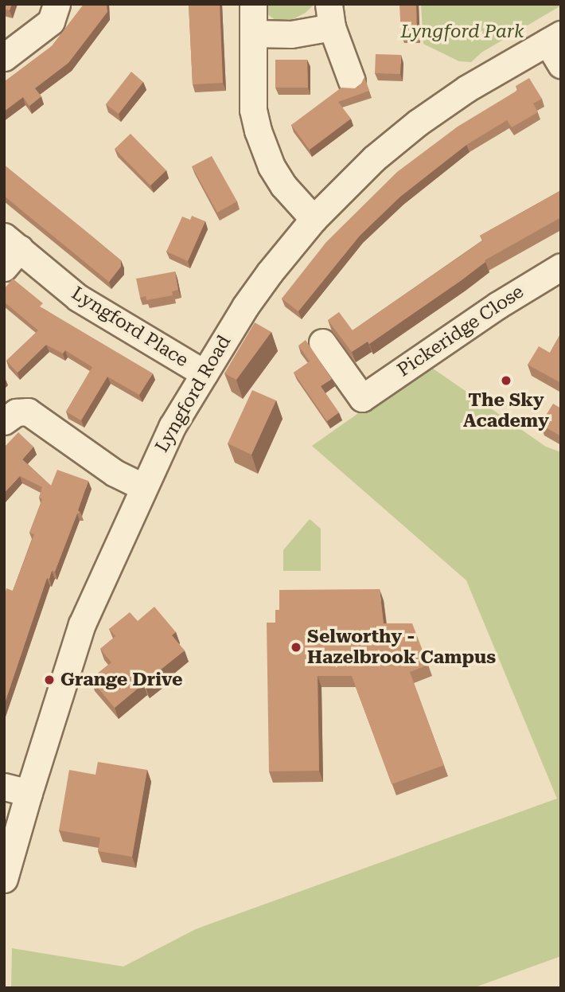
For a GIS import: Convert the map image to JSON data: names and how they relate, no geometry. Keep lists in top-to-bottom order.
{
  "streets": {
    "street": ["Lyngford Place", "Pickeridge Close", "Lyngford Road"]
  },
  "crossings": [
    ["Lyngford Place", "Lyngford Road"]
  ],
  "parks": ["Lyngford Park"],
  "places": ["The Sky Academy", "Selworthy - Hazelbrook Campus", "Grange Drive"]
}
